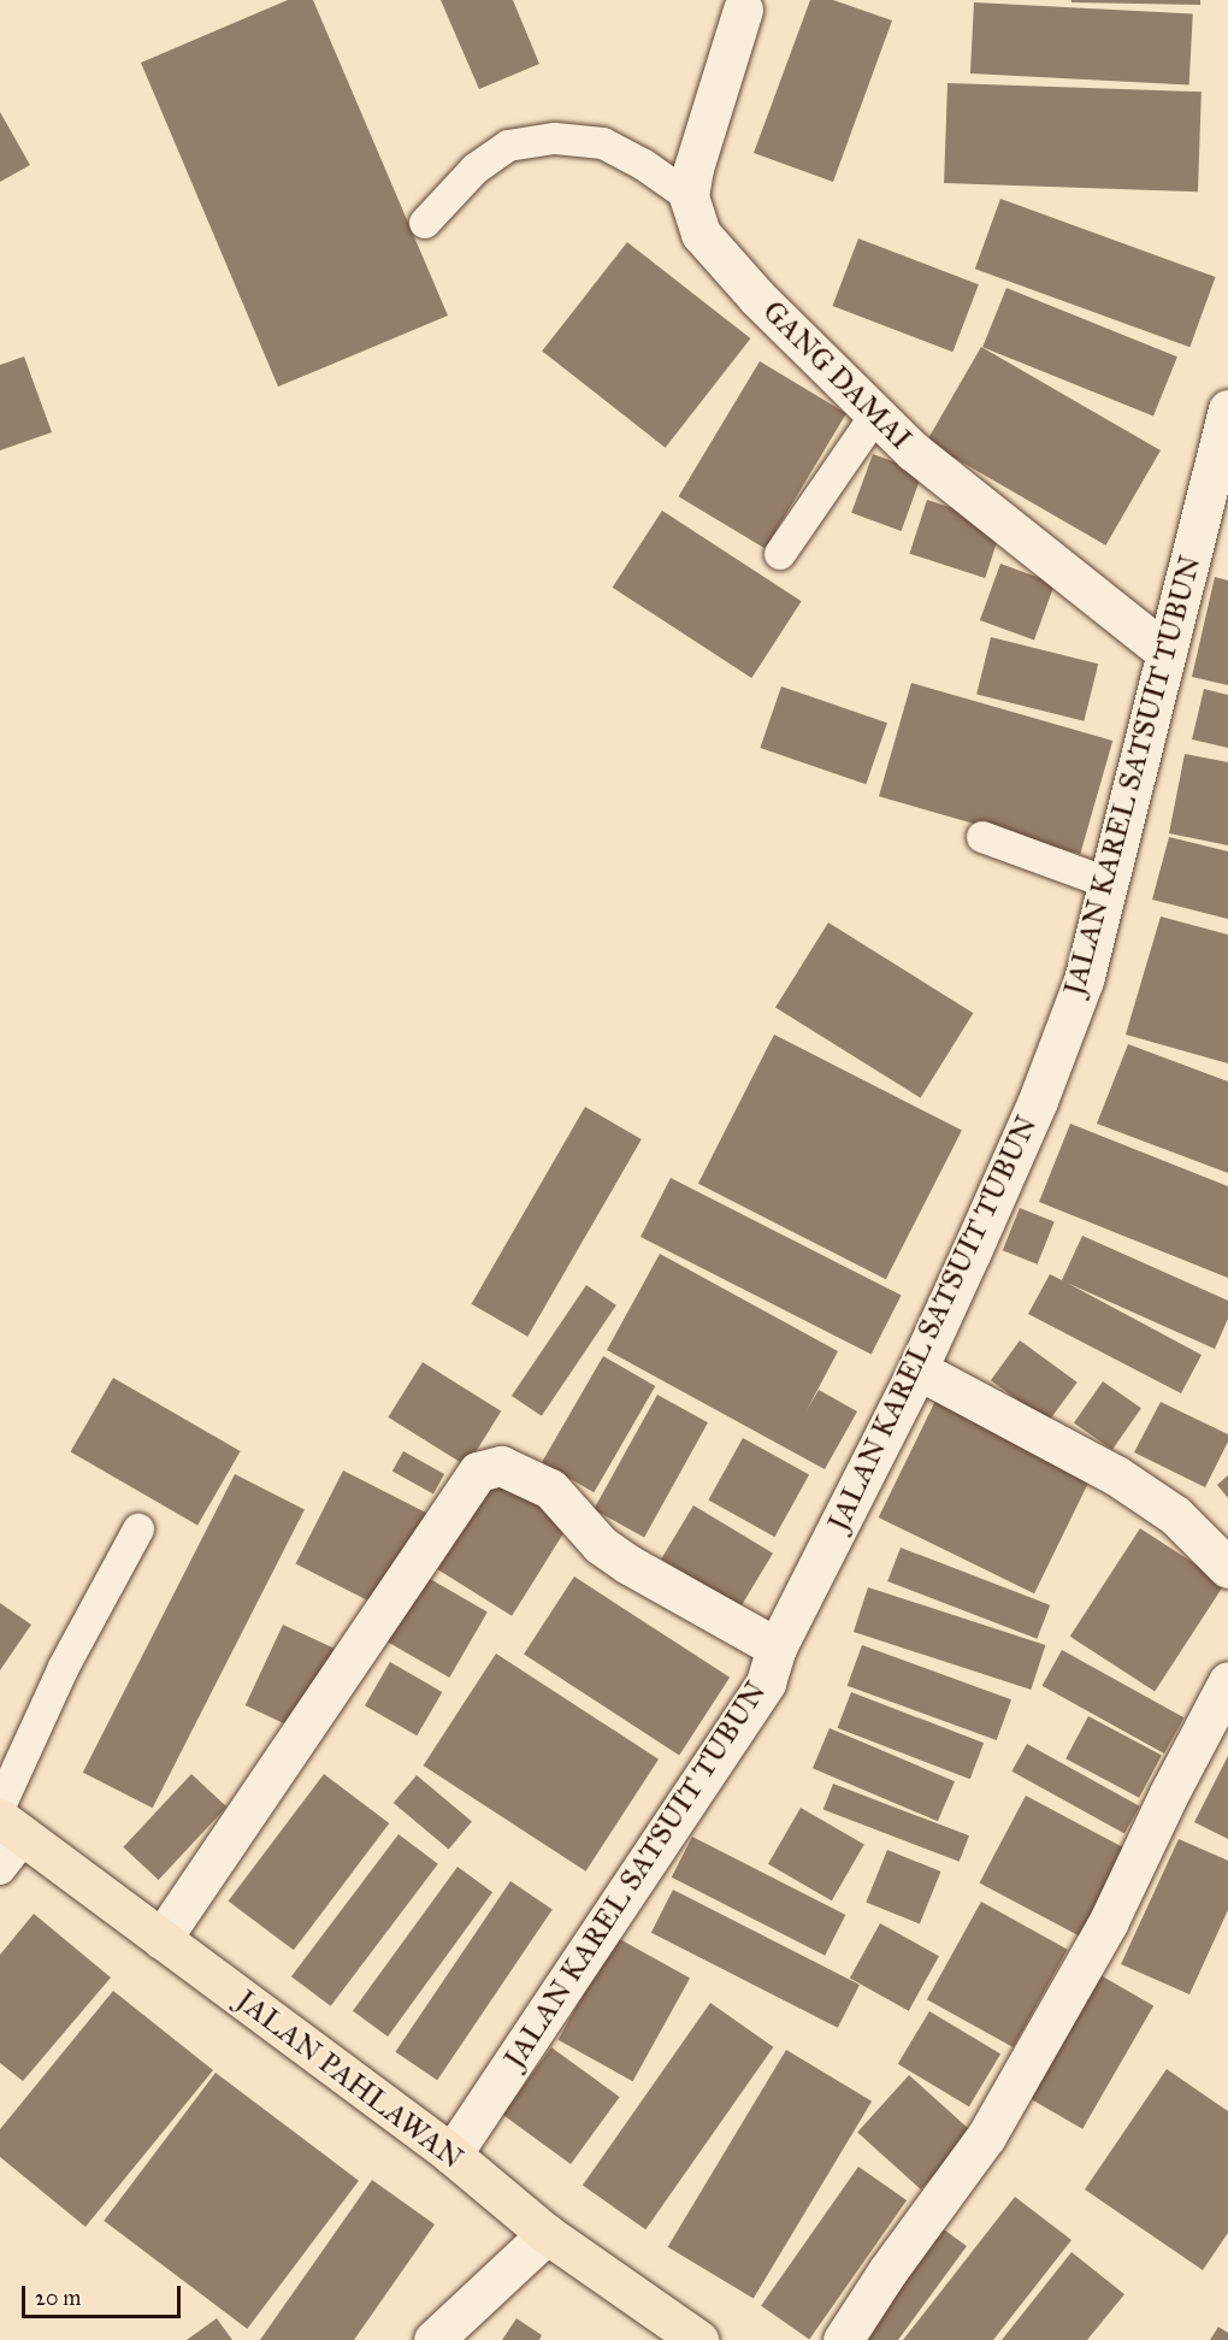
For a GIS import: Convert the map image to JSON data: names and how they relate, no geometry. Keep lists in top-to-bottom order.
{
  "streets": {
    "main road": ["JALAN PAHLAWAN"],
    "street": ["GANG DAMAI", "JALAN KAREL SATSUIT TUBUN"]
  },
  "crossings": [
    ["GANG DAMAI", "JALAN KAREL SATSUIT TUBUN"],
    ["JALAN KAREL SATSUIT TUBUN", "JALAN PAHLAWAN"]
  ],
  "scale_bar": "20 m"
}
